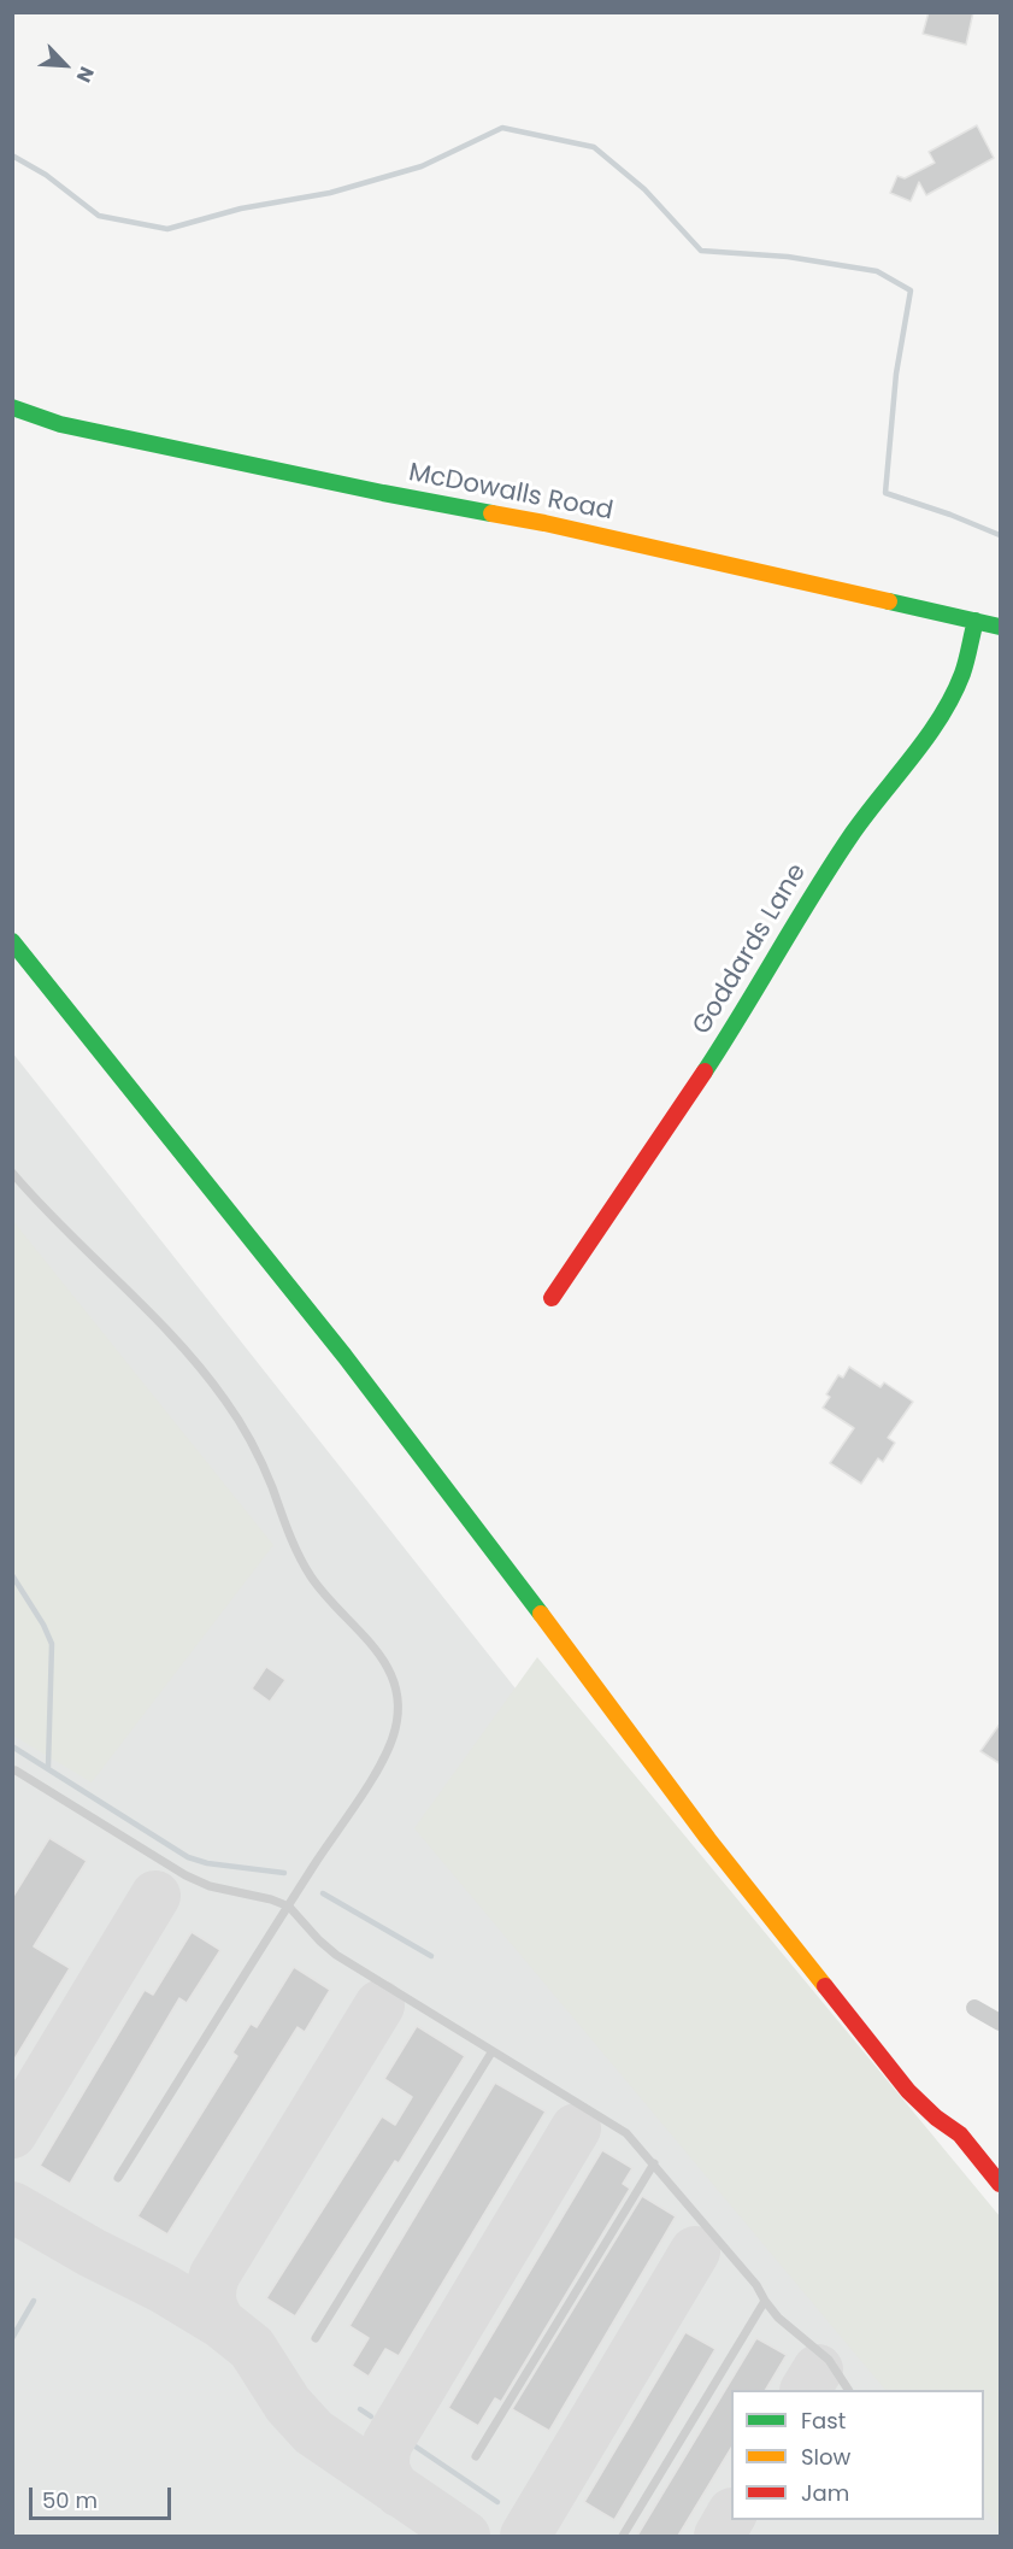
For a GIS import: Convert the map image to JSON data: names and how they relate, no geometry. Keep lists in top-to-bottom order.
{
  "streets": {
    "street": ["McDowalls Road", "Goddards Lane"]
  },
  "crossings": [
    ["McDowalls Road", "Goddards Lane"]
  ],
  "legend": ["Fast", "Slow", "Jam"],
  "scale_bar": "50 m",
  "north": "bottom right"
}
